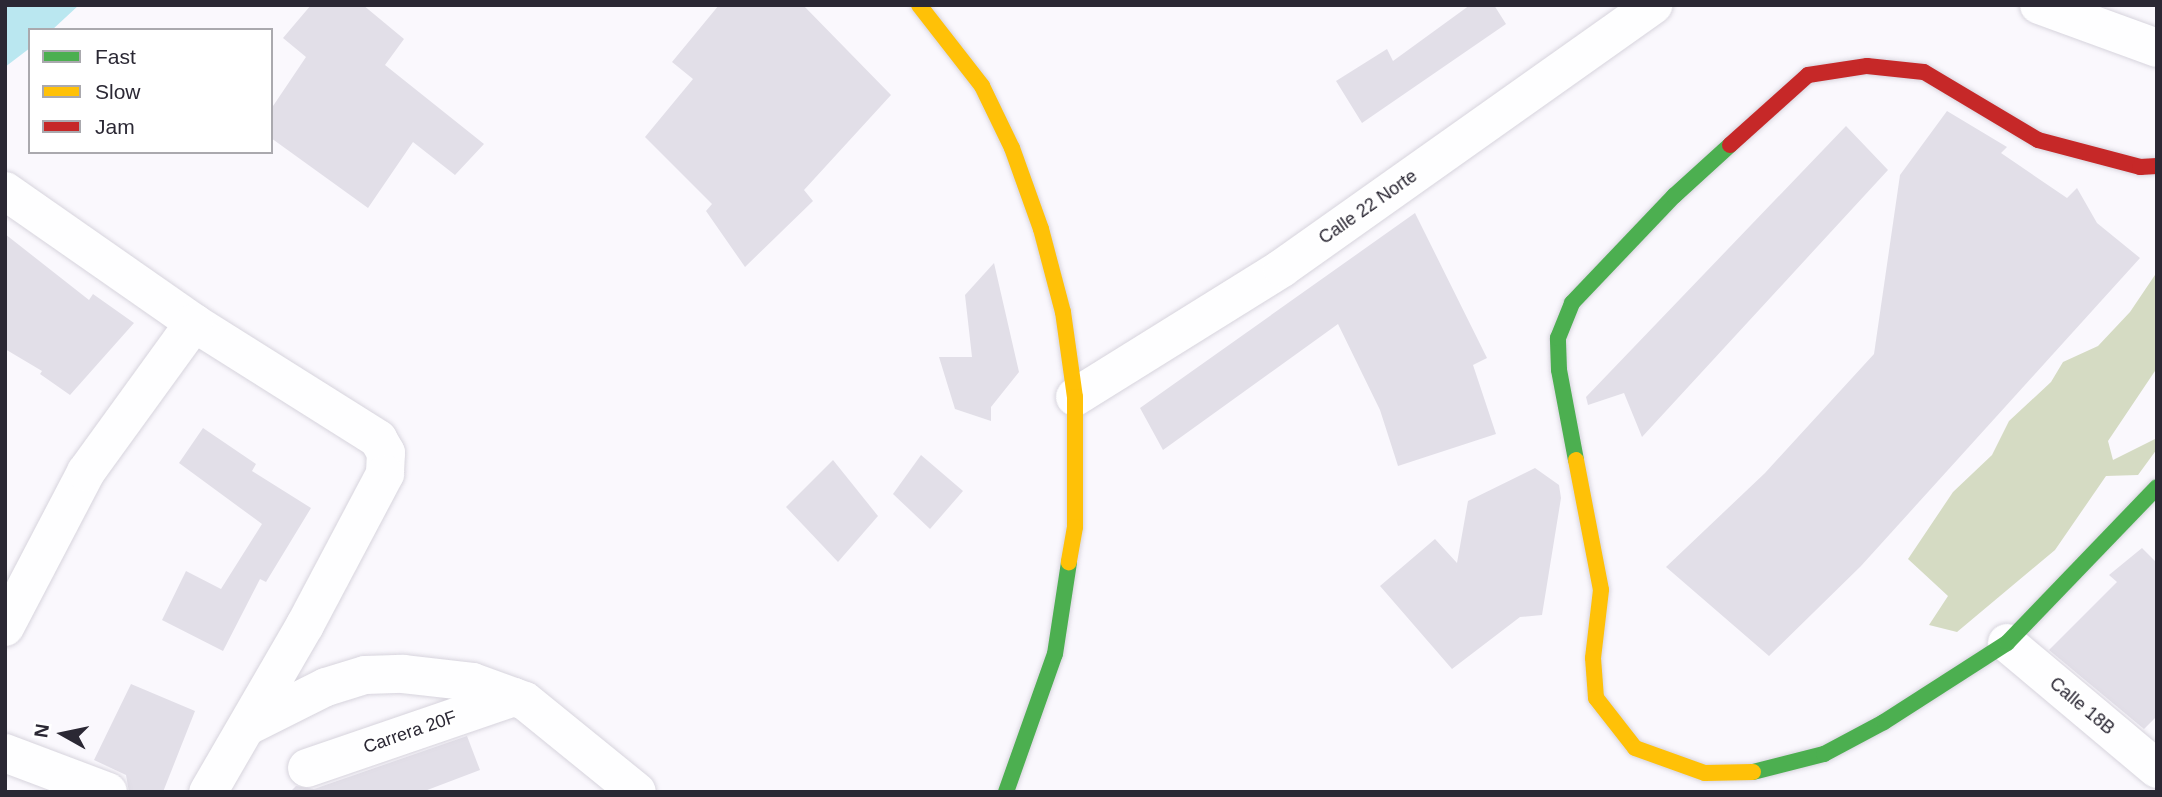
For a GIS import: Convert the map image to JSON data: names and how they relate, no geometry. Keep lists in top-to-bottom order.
{
  "streets": {
    "street": ["Calle 22 Norte", "Calle 18B", "Carrera 20F"]
  },
  "legend": ["Fast", "Slow", "Jam"],
  "north": "left"
}
